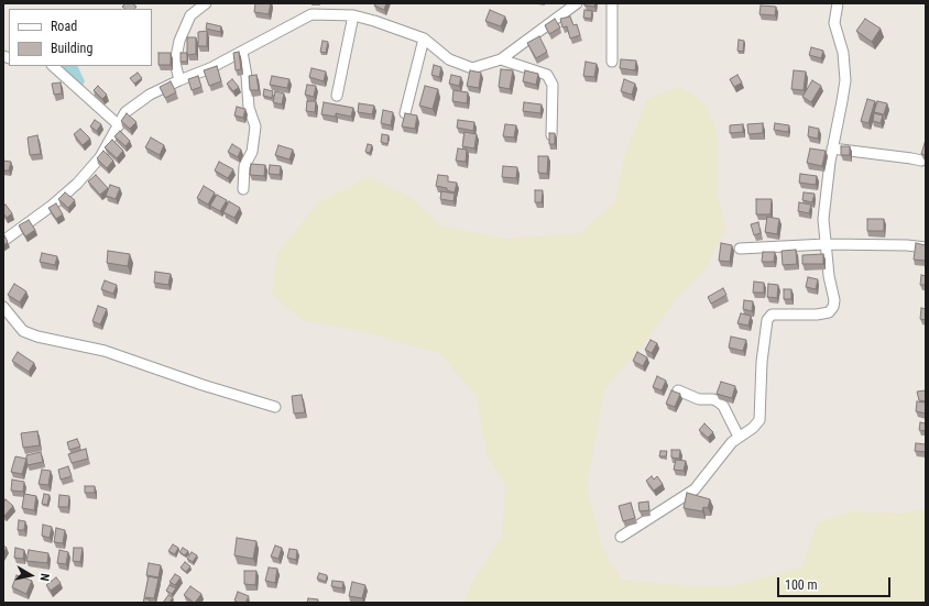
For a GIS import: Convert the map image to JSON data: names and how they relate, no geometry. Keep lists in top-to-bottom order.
{
  "legend": ["Road", "Building"],
  "scale_bar": "100 m",
  "north": "right"
}
